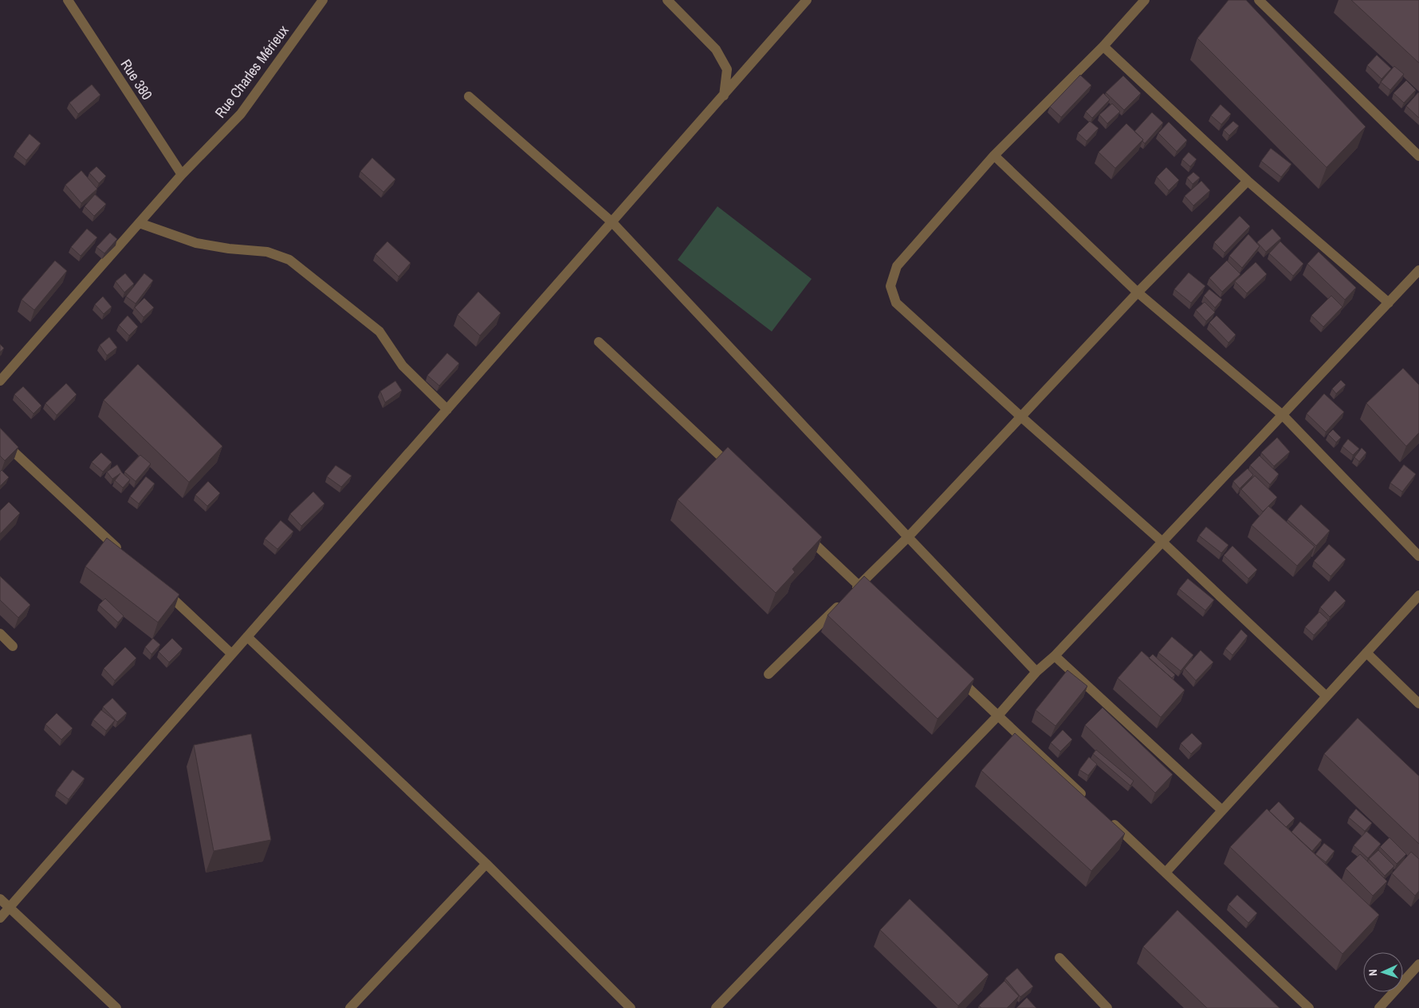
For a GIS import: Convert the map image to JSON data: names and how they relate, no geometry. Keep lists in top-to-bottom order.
{
  "streets": {
    "street": ["Rue Charles Mérieux", "Rue 380"]
  },
  "crossings": [
    ["Rue Charles Mérieux", "Rue 380"]
  ],
  "north": "left"
}
